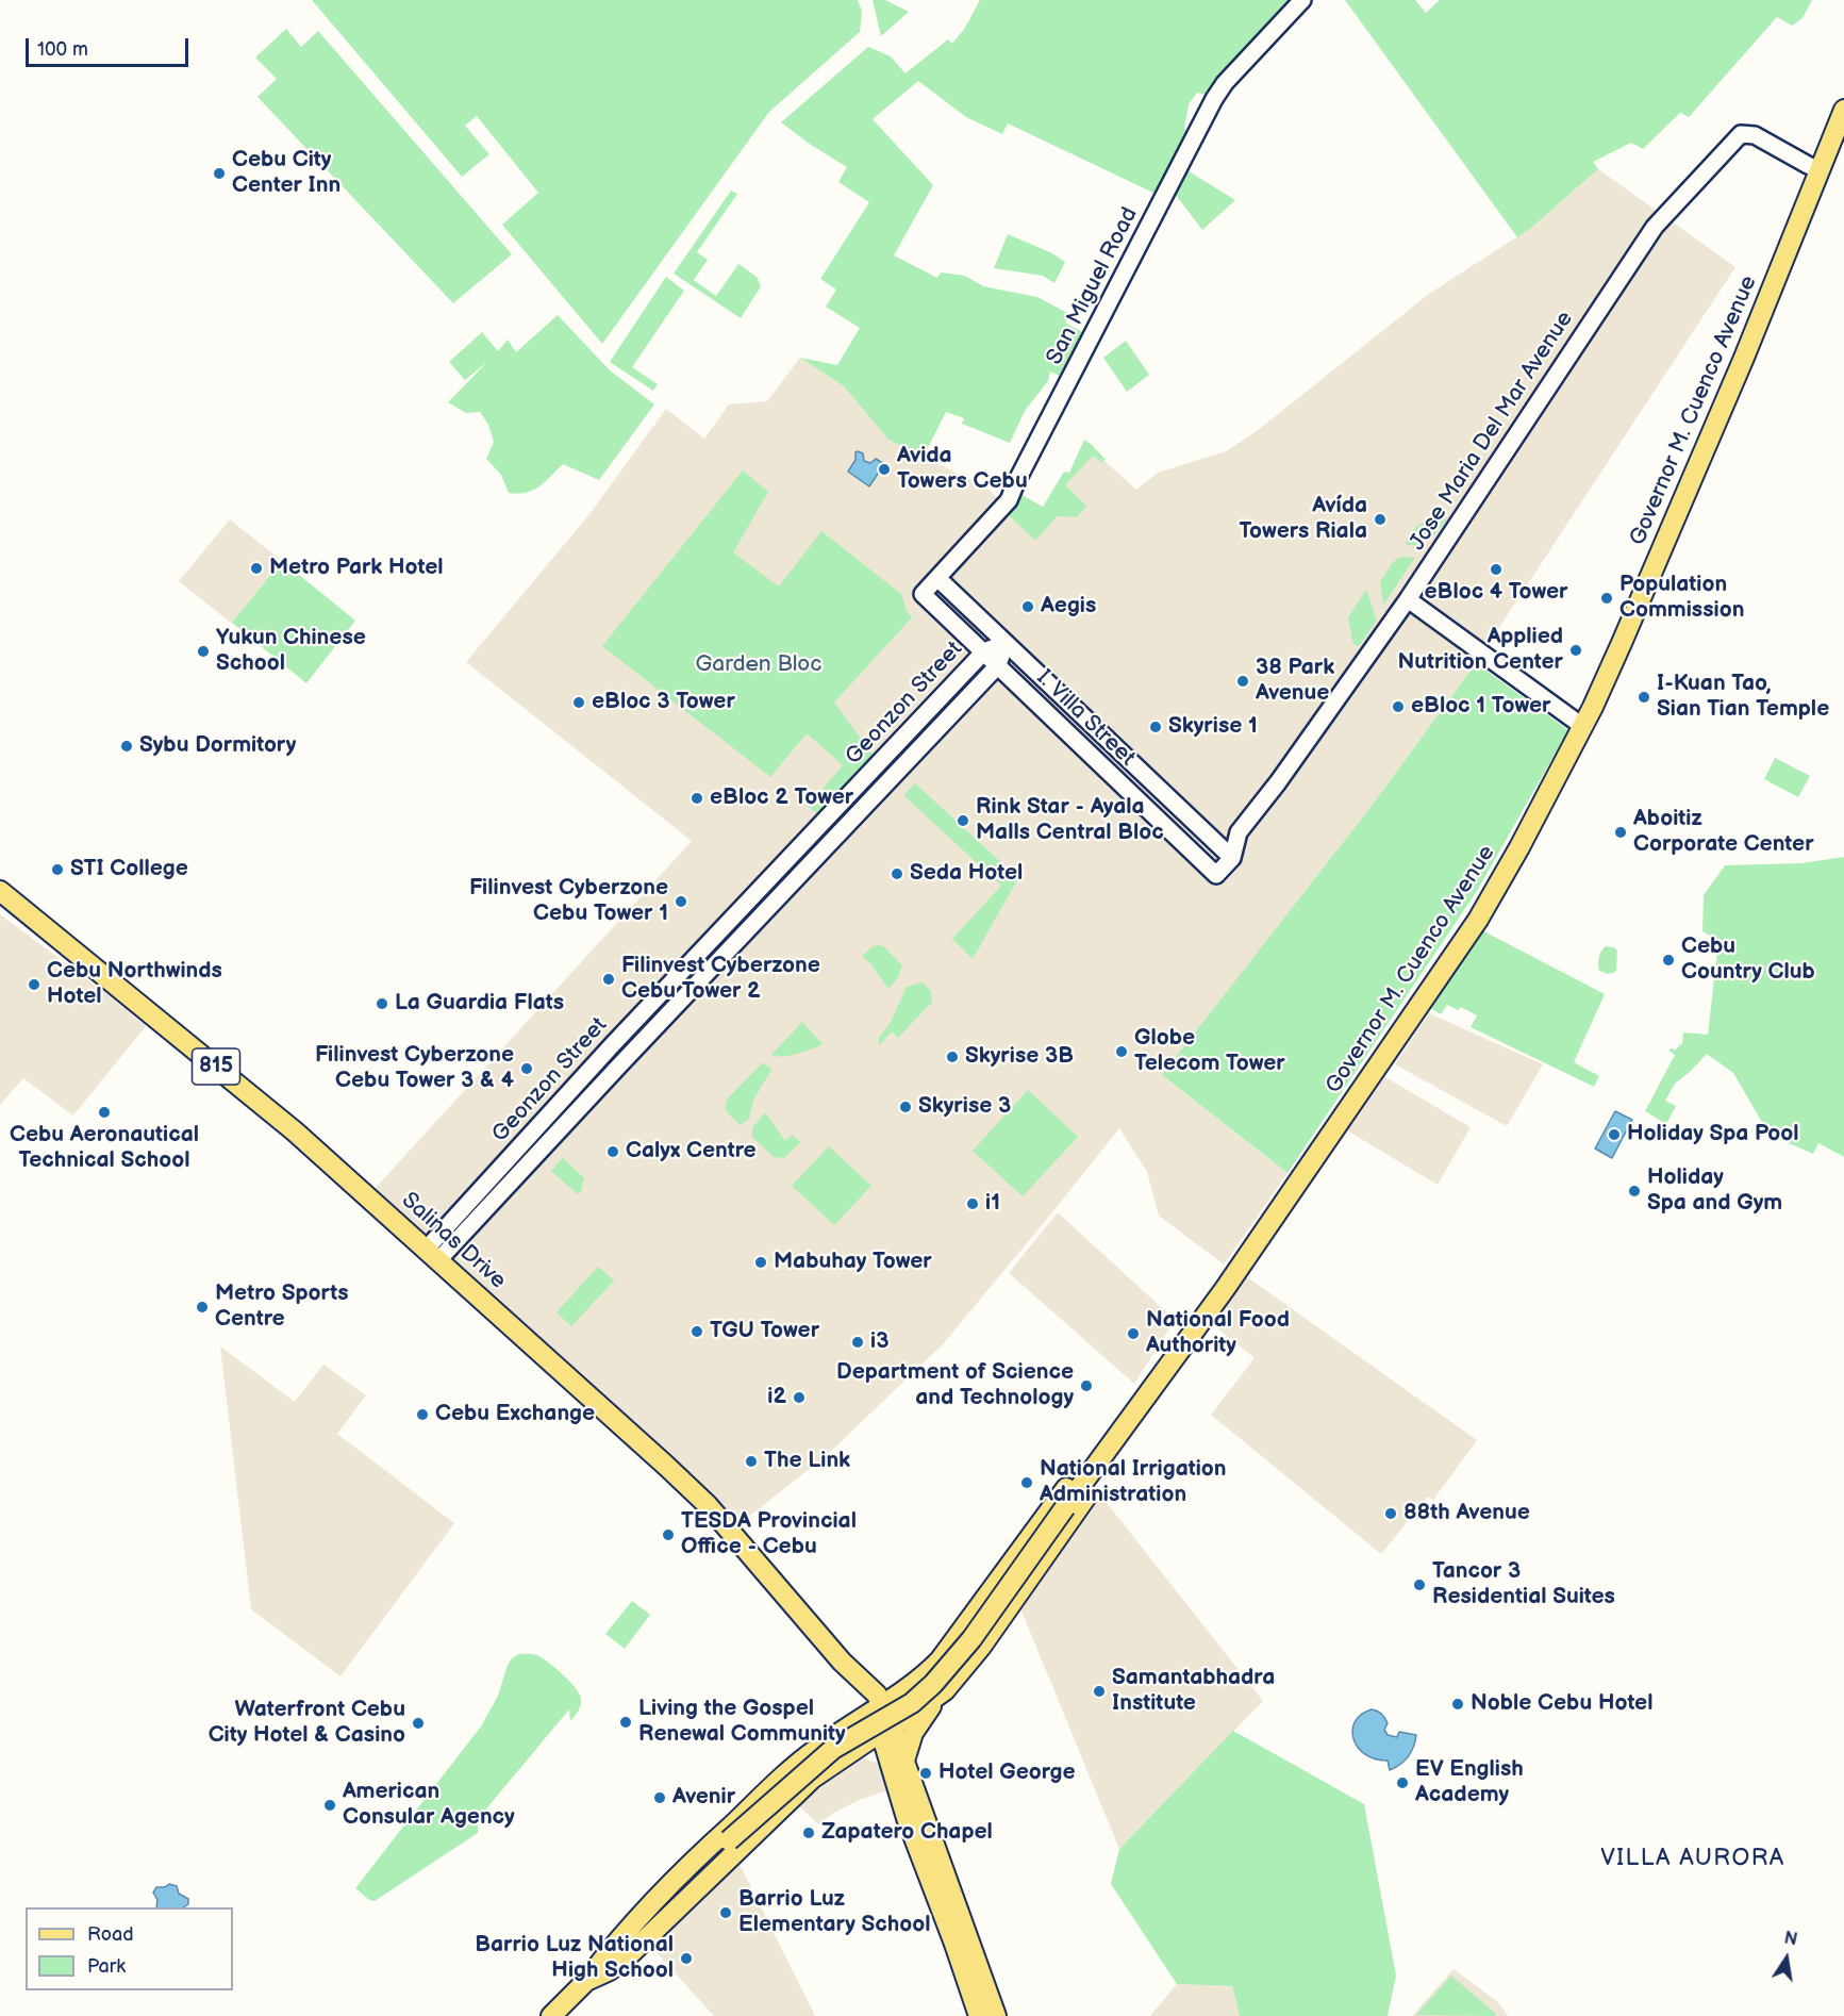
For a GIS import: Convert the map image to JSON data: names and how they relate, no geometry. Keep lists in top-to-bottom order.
{
  "streets": {
    "main road": ["Governor M. Cuenco Avenue", "815", "Salinas Drive"],
    "street": [
      "San Miguel Road",
      "Jose Maria Del Mar Avenue",
      "Geonzon Street",
      "I. Villa Street"
    ]
  },
  "crossings": [
    ["San Miguel Road", "I. Villa Street"],
    ["Governor M. Cuenco Avenue", "Jose Maria Del Mar Avenue"],
    ["Governor M. Cuenco Avenue", "815"],
    ["Governor M. Cuenco Avenue", "Salinas Drive"],
    ["Jose Maria Del Mar Avenue", "I. Villa Street"],
    ["Geonzon Street", "I. Villa Street"],
    ["Geonzon Street", "Salinas Drive"],
    ["815", "Salinas Drive"]
  ],
  "districts": ["VILLA AURORA"],
  "parks": ["Garden Bloc"],
  "places": [
    "Cebu City Center Inn",
    "Avida Towers Cebu",
    "Avída Towers Riala",
    "Metro Park Hotel",
    "eBloc 4 Tower",
    "Population Commission",
    "Aegis",
    "Applied Nutrition Center",
    "Yukun Chinese School",
    "38 Park Avenue",
    "I-Kuan Tao, Sian Tian Temple",
    "eBloc 3 Tower",
    "eBloc 1 Tower",
    "Skyrise 1",
    "Sybu Dormitory",
    "eBloc 2 Tower",
    "Rink Star - Ayala Malls Central Bloc",
    "Aboitiz Corporate Center",
    "STI College",
    "Seda Hotel",
    "Filinvest Cyberzone Cebu Tower 1",
    "Cebu Country Club",
    "Filinvest Cyberzone Cebu Tower 2",
    "Cebu Northwinds Hotel",
    "La Guardia Flats",
    "Globe Telecom Tower",
    "Skyrise 3B",
    "Filinvest Cyberzone Cebu Tower 3 & 4",
    "Skyrise 3",
    "Cebu Aeronautical Technical School",
    "Holiday Spa Pool",
    "Calyx Centre",
    "Holiday Spa and Gym",
    "i1",
    "Mabuhay Tower",
    "Metro Sports Centre",
    "TGU Tower",
    "National Food Authority",
    "i3",
    "Department of Science and Technology",
    "i2",
    "Cebu Exchange",
    "The Link",
    "National Irrigation Administration",
    "88th Avenue",
    "TESDA Provincial Office - Cebu",
    "Tancor 3 Residential Suites",
    "Samantabhadra Institute",
    "Noble Cebu Hotel",
    "Living the Gospel Renewal Community",
    "Waterfront Cebu City Hotel & Casino",
    "Hotel George",
    "EV English Academy",
    "Avenir",
    "American Consular Agency",
    "Zapatero Chapel",
    "Barrio Luz Elementary School",
    "Barrio Luz National High School"
  ],
  "legend": ["Road", "Park"],
  "scale_bar": "100 m",
  "north": "top"
}
